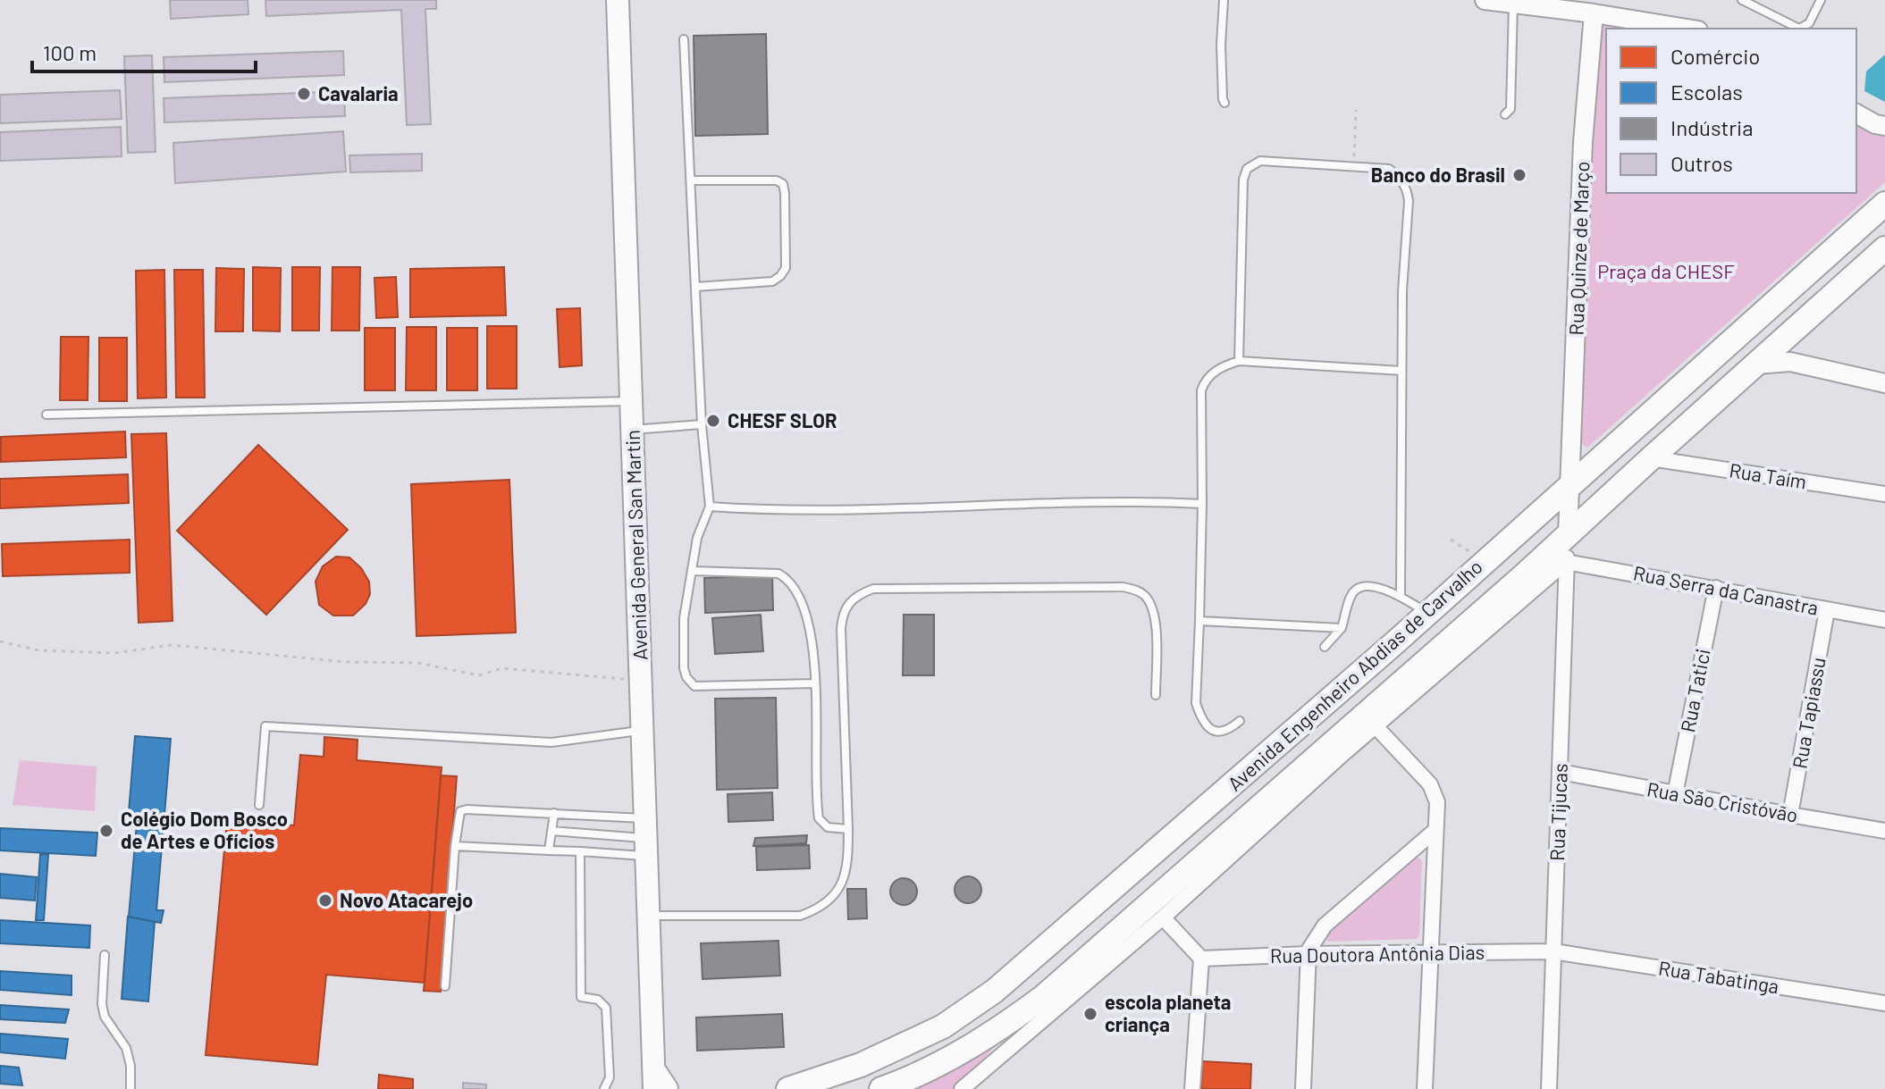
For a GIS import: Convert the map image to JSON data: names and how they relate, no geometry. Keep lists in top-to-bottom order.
{
  "streets": {
    "highway": ["Avenida Engenheiro Abdias de Carvalho"],
    "main road": ["Avenida General San Martin"],
    "street": [
      "Rua Quinze de Março",
      "Rua Taím",
      "Rua Serra da Canastra",
      "Rua Tatici",
      "Rua Tapiassu",
      "Rua São Cristóvão",
      "Rua Tijucas",
      "Rua Doutora Antônia Dias",
      "Rua Tabatinga"
    ]
  },
  "crossings": [
    ["Rua Quinze de Março", "Avenida Engenheiro Abdias de Carvalho"],
    ["Rua Quinze de Março", "Rua Tijucas"],
    ["Rua Taím", "Avenida Engenheiro Abdias de Carvalho"],
    ["Rua Serra da Canastra", "Rua Tatici"],
    ["Rua Serra da Canastra", "Rua Tapiassu"],
    ["Rua Serra da Canastra", "Rua Tijucas"],
    ["Avenida Engenheiro Abdias de Carvalho", "Rua Tijucas"],
    ["Rua Tatici", "Rua São Cristóvão"],
    ["Rua Tapiassu", "Rua São Cristóvão"],
    ["Rua São Cristóvão", "Rua Tijucas"],
    ["Rua Tijucas", "Rua Doutora Antônia Dias"],
    ["Rua Tijucas", "Rua Tabatinga"],
    ["Rua Doutora Antônia Dias", "Rua Tabatinga"]
  ],
  "parks": ["Praça da CHESF"],
  "places": [
    "Cavalaria",
    "Banco do Brasil",
    "CHESF SLOR",
    "Colégio Dom Bosco de Artes e Ofícios",
    "Novo Atacarejo",
    "escola planeta criança"
  ],
  "legend": [
    "Comércio",
    "Escolas",
    "Indústria",
    "Outros"
  ],
  "scale_bar": "100 m"
}
